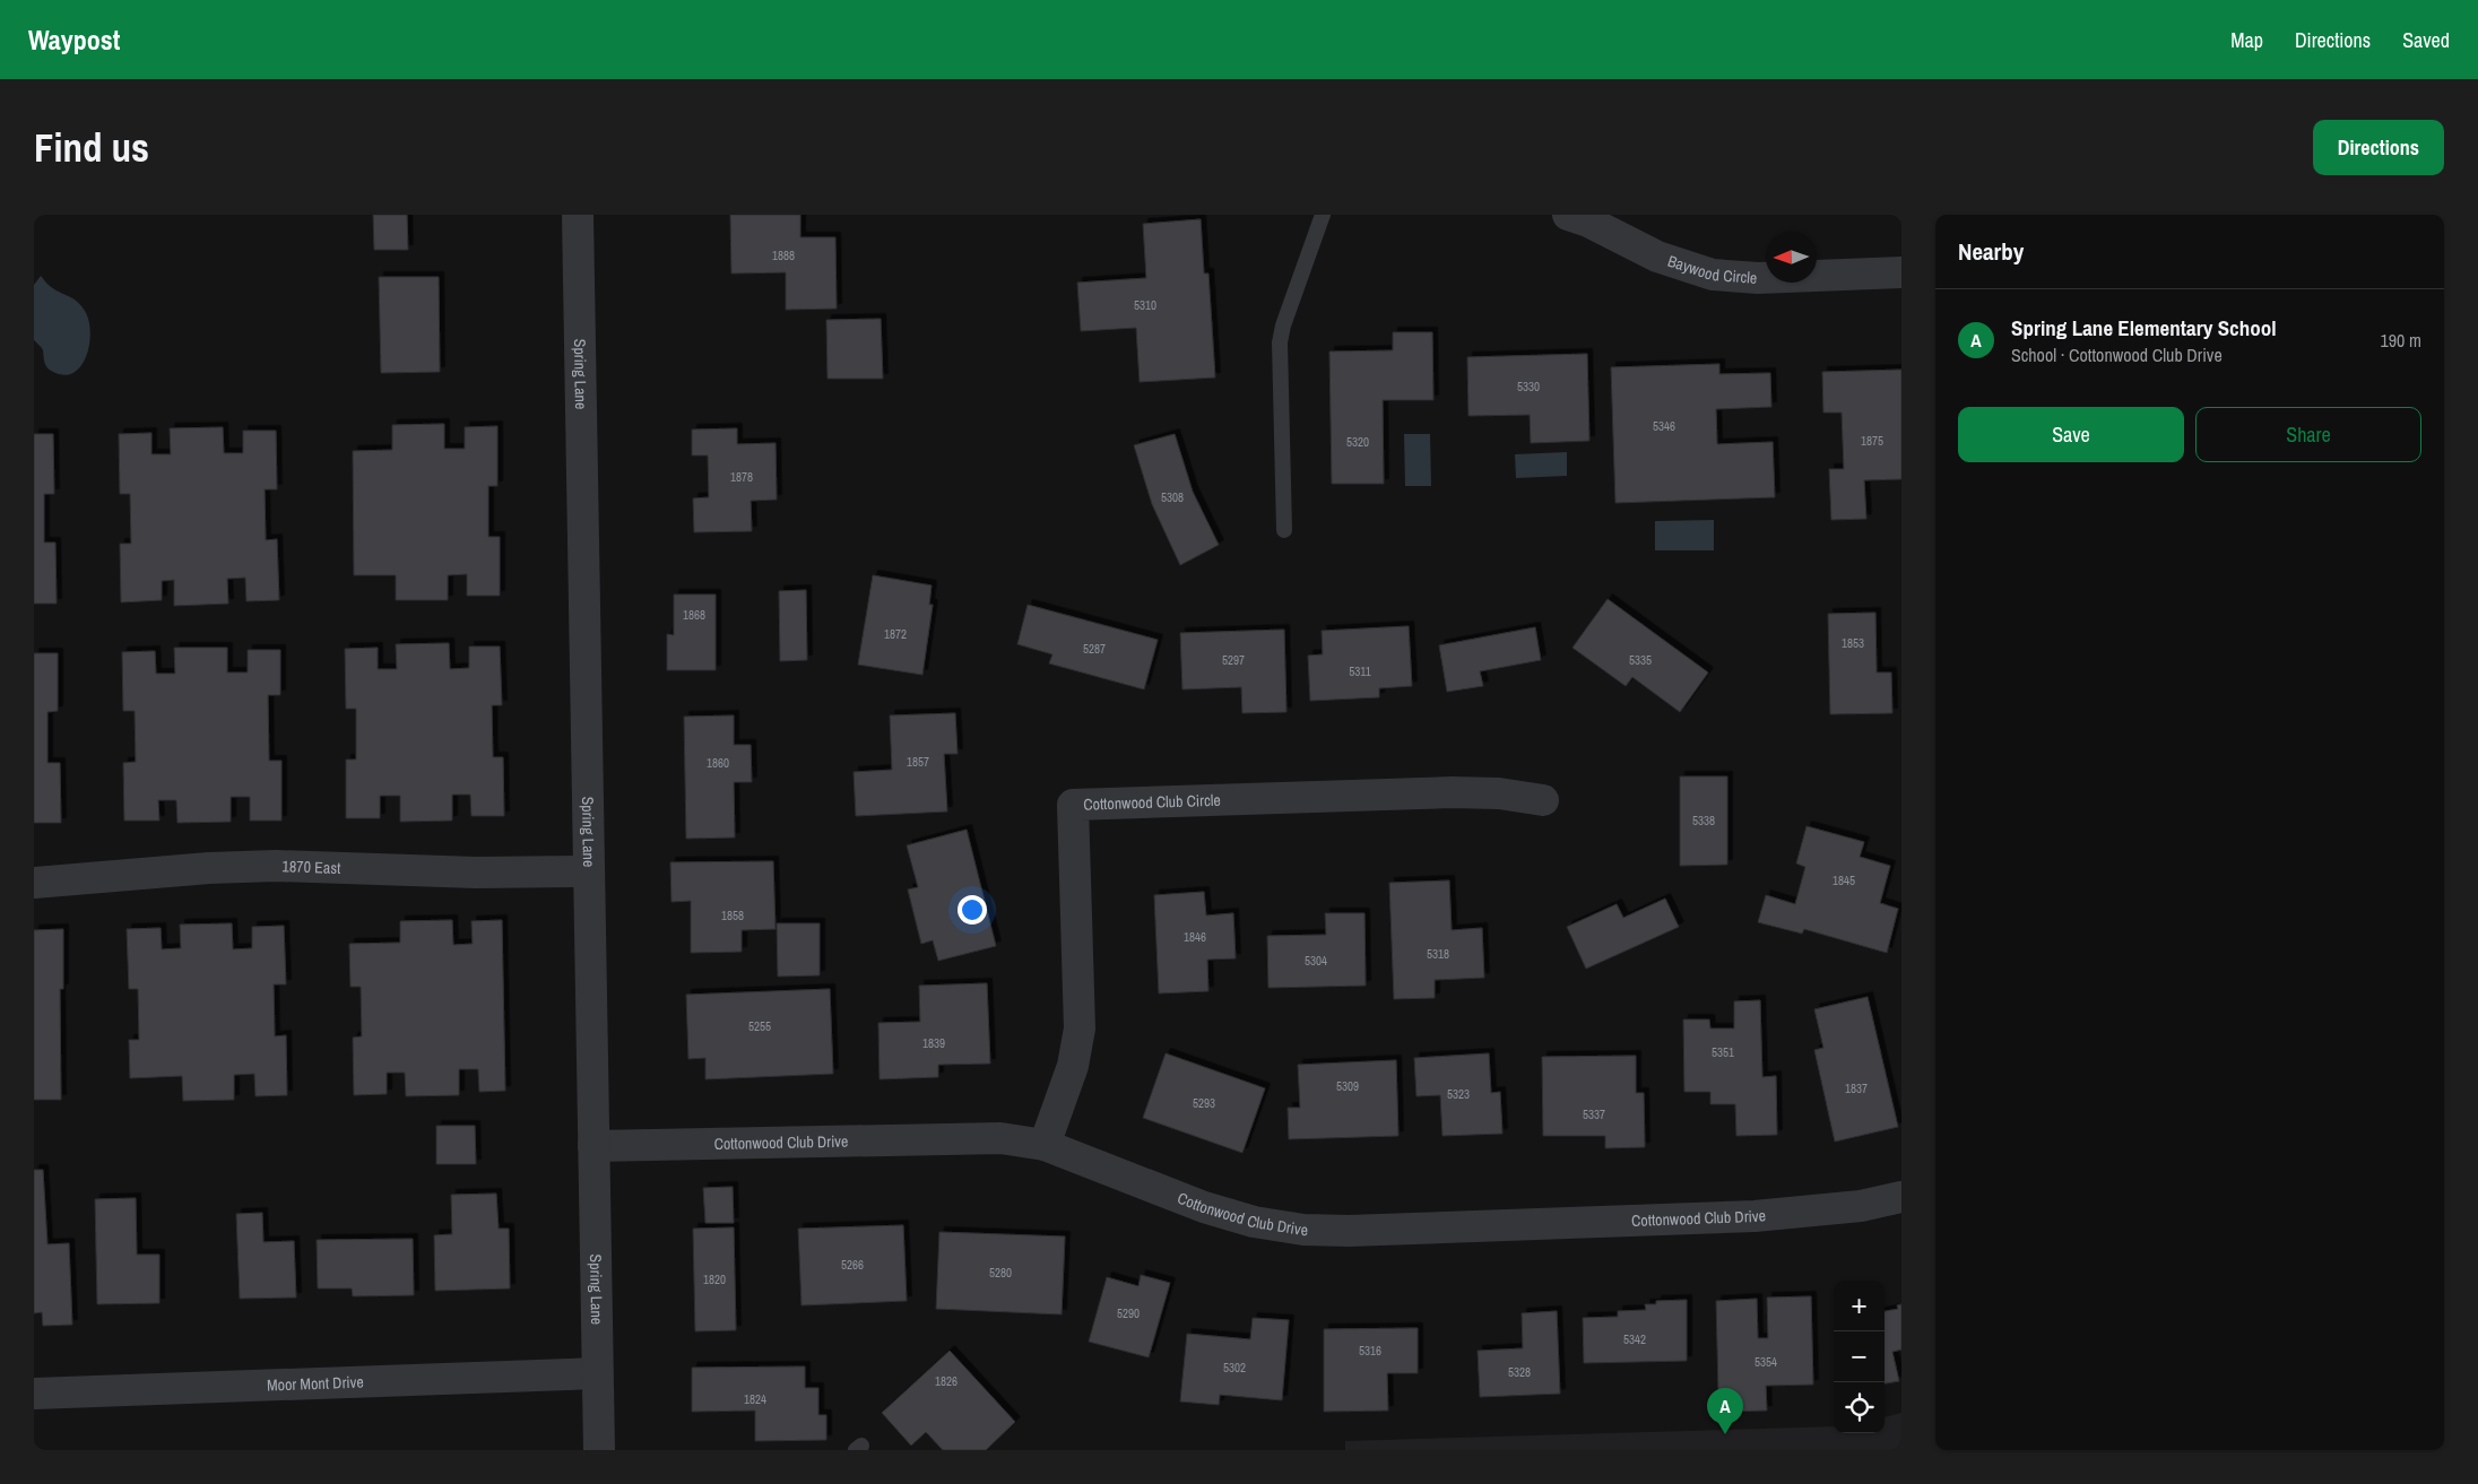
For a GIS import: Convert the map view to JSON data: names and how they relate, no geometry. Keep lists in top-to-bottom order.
{
  "streets": {
    "street": [
      "Baywood Circle",
      "Spring Lane",
      "Cottonwood Club Circle",
      "1870 East",
      "Cottonwood Club Drive",
      "Moor Mont Drive"
    ]
  },
  "crossings": [
    ["Spring Lane", "1870 East"],
    ["Spring Lane", "Cottonwood Club Drive"],
    ["Spring Lane", "Moor Mont Drive"],
    ["Cottonwood Club Circle", "Cottonwood Club Drive"]
  ],
  "house_numbers": [
    "1888",
    "5310",
    "5330",
    "5346",
    "1875",
    "5320",
    "1878",
    "5308",
    "1868",
    "1872",
    "1853",
    "5287",
    "5297",
    "5335",
    "5311",
    "1857",
    "1860",
    "5338",
    "1845",
    "1858",
    "1846",
    "5318",
    "5304",
    "5255",
    "1839",
    "5351",
    "5309",
    "1837",
    "5323",
    "5293",
    "5337",
    "5266",
    "5280",
    "1820",
    "5290",
    "5342",
    "5316",
    "5354",
    "5302",
    "5328",
    "1826",
    "1824"
  ],
  "north": "left",
  "page": {
    "header": "Waypost",
    "nav": ["Map", "Directions", "Saved"],
    "buttons": [
      "Directions",
      ["Save", "Share"]
    ],
    "title": "Find us",
    "heading": "Nearby",
    "list": [
      {
        "mark": "A",
        "name": "Spring Lane Elementary School",
        "note": "School · Cottonwood Club Drive",
        "value": "190 m"
      }
    ],
    "map_buttons": ["+", "−"],
    "pins": "A"
  }
}
